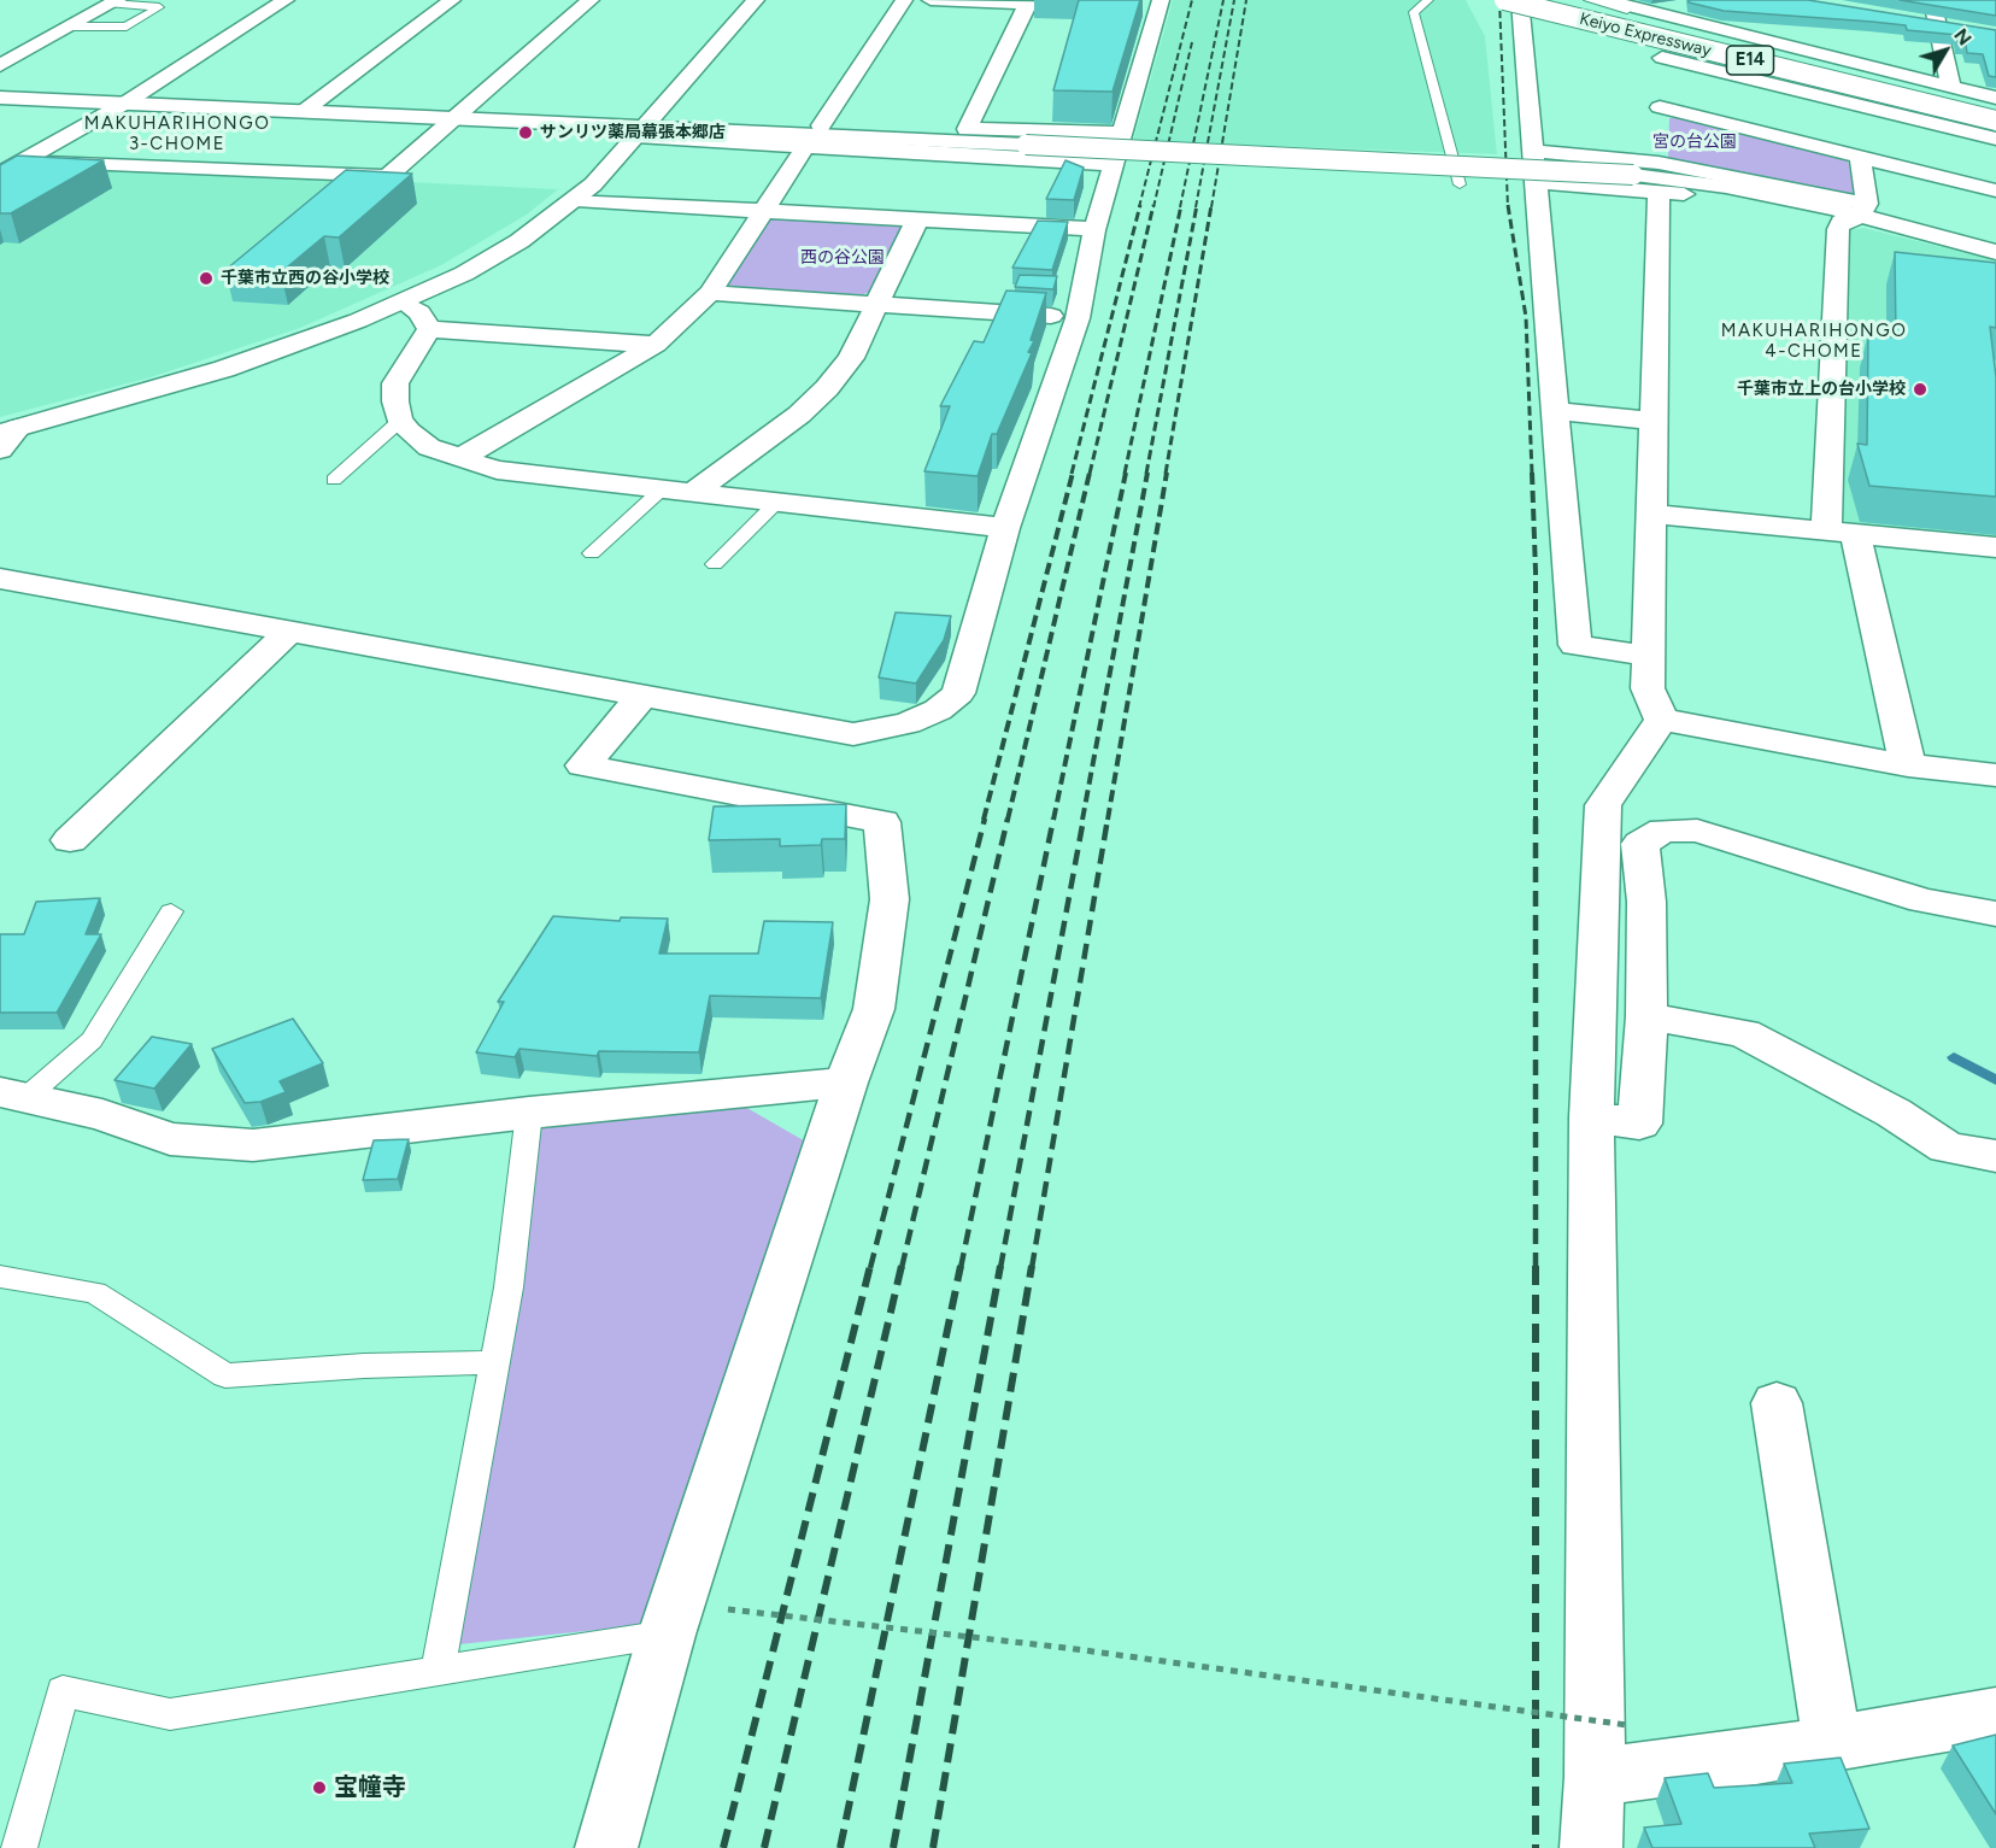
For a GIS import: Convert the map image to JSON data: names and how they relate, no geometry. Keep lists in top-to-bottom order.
{
  "streets": {
    "main road": ["Keiyo Expressway", "E14"]
  },
  "districts": ["MAKUHARIHONGO 3-CHOME", "MAKUHARIHONGO 4-CHOME"],
  "parks": ["宮の台公園", "西の谷公園"],
  "places": [
    "サンリツ薬局幕張本郷店",
    "千葉市立西の谷小学校",
    "千葉市立上の台小学校",
    "宝幢寺"
  ],
  "north": "top right"
}
